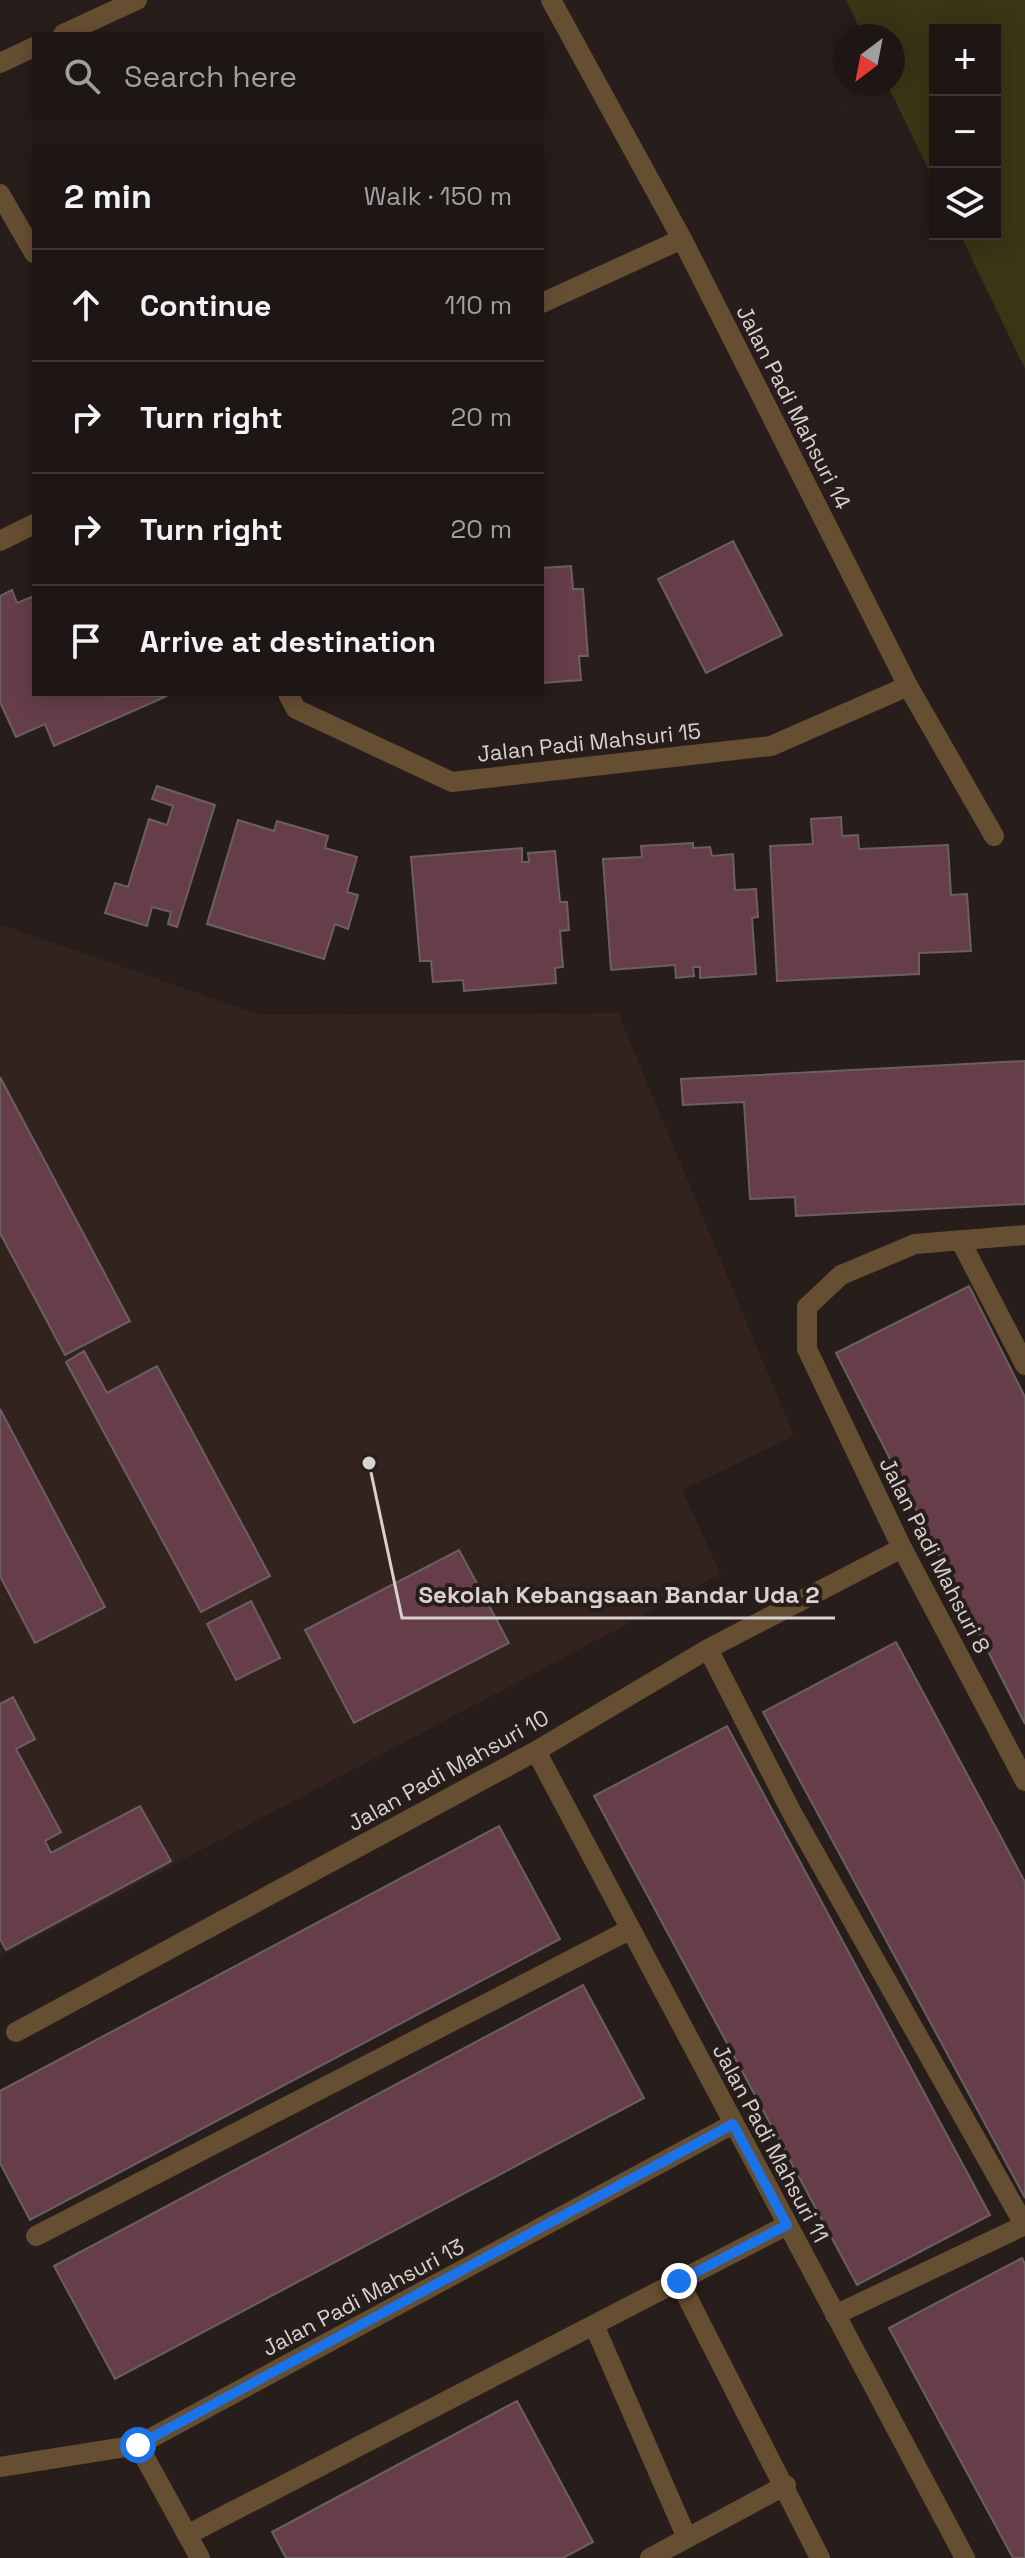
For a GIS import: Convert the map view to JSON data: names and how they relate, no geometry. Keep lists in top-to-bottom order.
{
  "streets": {
    "street": [
      "Jalan Padi Mahsuri 14",
      "Jalan Padi Mahsuri 15",
      "Jalan Padi Mahsuri 8",
      "Jalan Padi Mahsuri 10",
      "Jalan Padi Mahsuri 11",
      "Jalan Padi Mahsuri 13"
    ]
  },
  "crossings": [
    ["Jalan Padi Mahsuri 14", "Jalan Padi Mahsuri 15"],
    ["Jalan Padi Mahsuri 8", "Jalan Padi Mahsuri 10"],
    ["Jalan Padi Mahsuri 10", "Jalan Padi Mahsuri 11"],
    ["Jalan Padi Mahsuri 11", "Jalan Padi Mahsuri 13"]
  ],
  "places": ["Sekolah Kebangsaan Bandar Uda 2"],
  "north": "bottom left",
  "page": {
    "map_buttons": ["+", "−"],
    "search": "Search here",
    "heading": ["2 min", "Walk · 150 m"],
    "list": [
      ["Continue", "110 m"],
      ["Turn right", "20 m"],
      ["Turn right", "20 m"],
      "Arrive at destination"
    ]
  }
}
